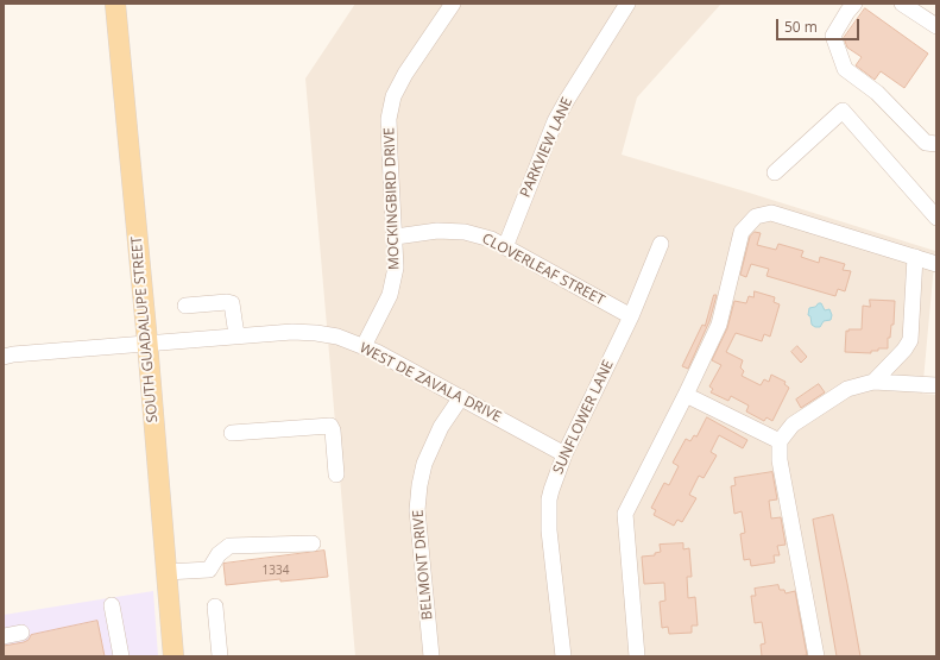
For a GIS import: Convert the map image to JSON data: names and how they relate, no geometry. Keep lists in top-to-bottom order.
{
  "streets": {
    "main road": ["SOUTH GUADALUPE STREET"],
    "street": [
      "PARKVIEW LANE",
      "MOCKINGBIRD DRIVE",
      "CLOVERLEAF STREET",
      "WEST DE ZAVALA DRIVE",
      "SUNFLOWER LANE",
      "BELMONT DRIVE"
    ]
  },
  "crossings": [
    ["PARKVIEW LANE", "CLOVERLEAF STREET"],
    ["MOCKINGBIRD DRIVE", "CLOVERLEAF STREET"],
    ["MOCKINGBIRD DRIVE", "WEST DE ZAVALA DRIVE"],
    ["CLOVERLEAF STREET", "SUNFLOWER LANE"],
    ["SOUTH GUADALUPE STREET", "WEST DE ZAVALA DRIVE"],
    ["WEST DE ZAVALA DRIVE", "SUNFLOWER LANE"],
    ["WEST DE ZAVALA DRIVE", "BELMONT DRIVE"]
  ],
  "house_numbers": ["1334"],
  "scale_bar": "50 m"
}
